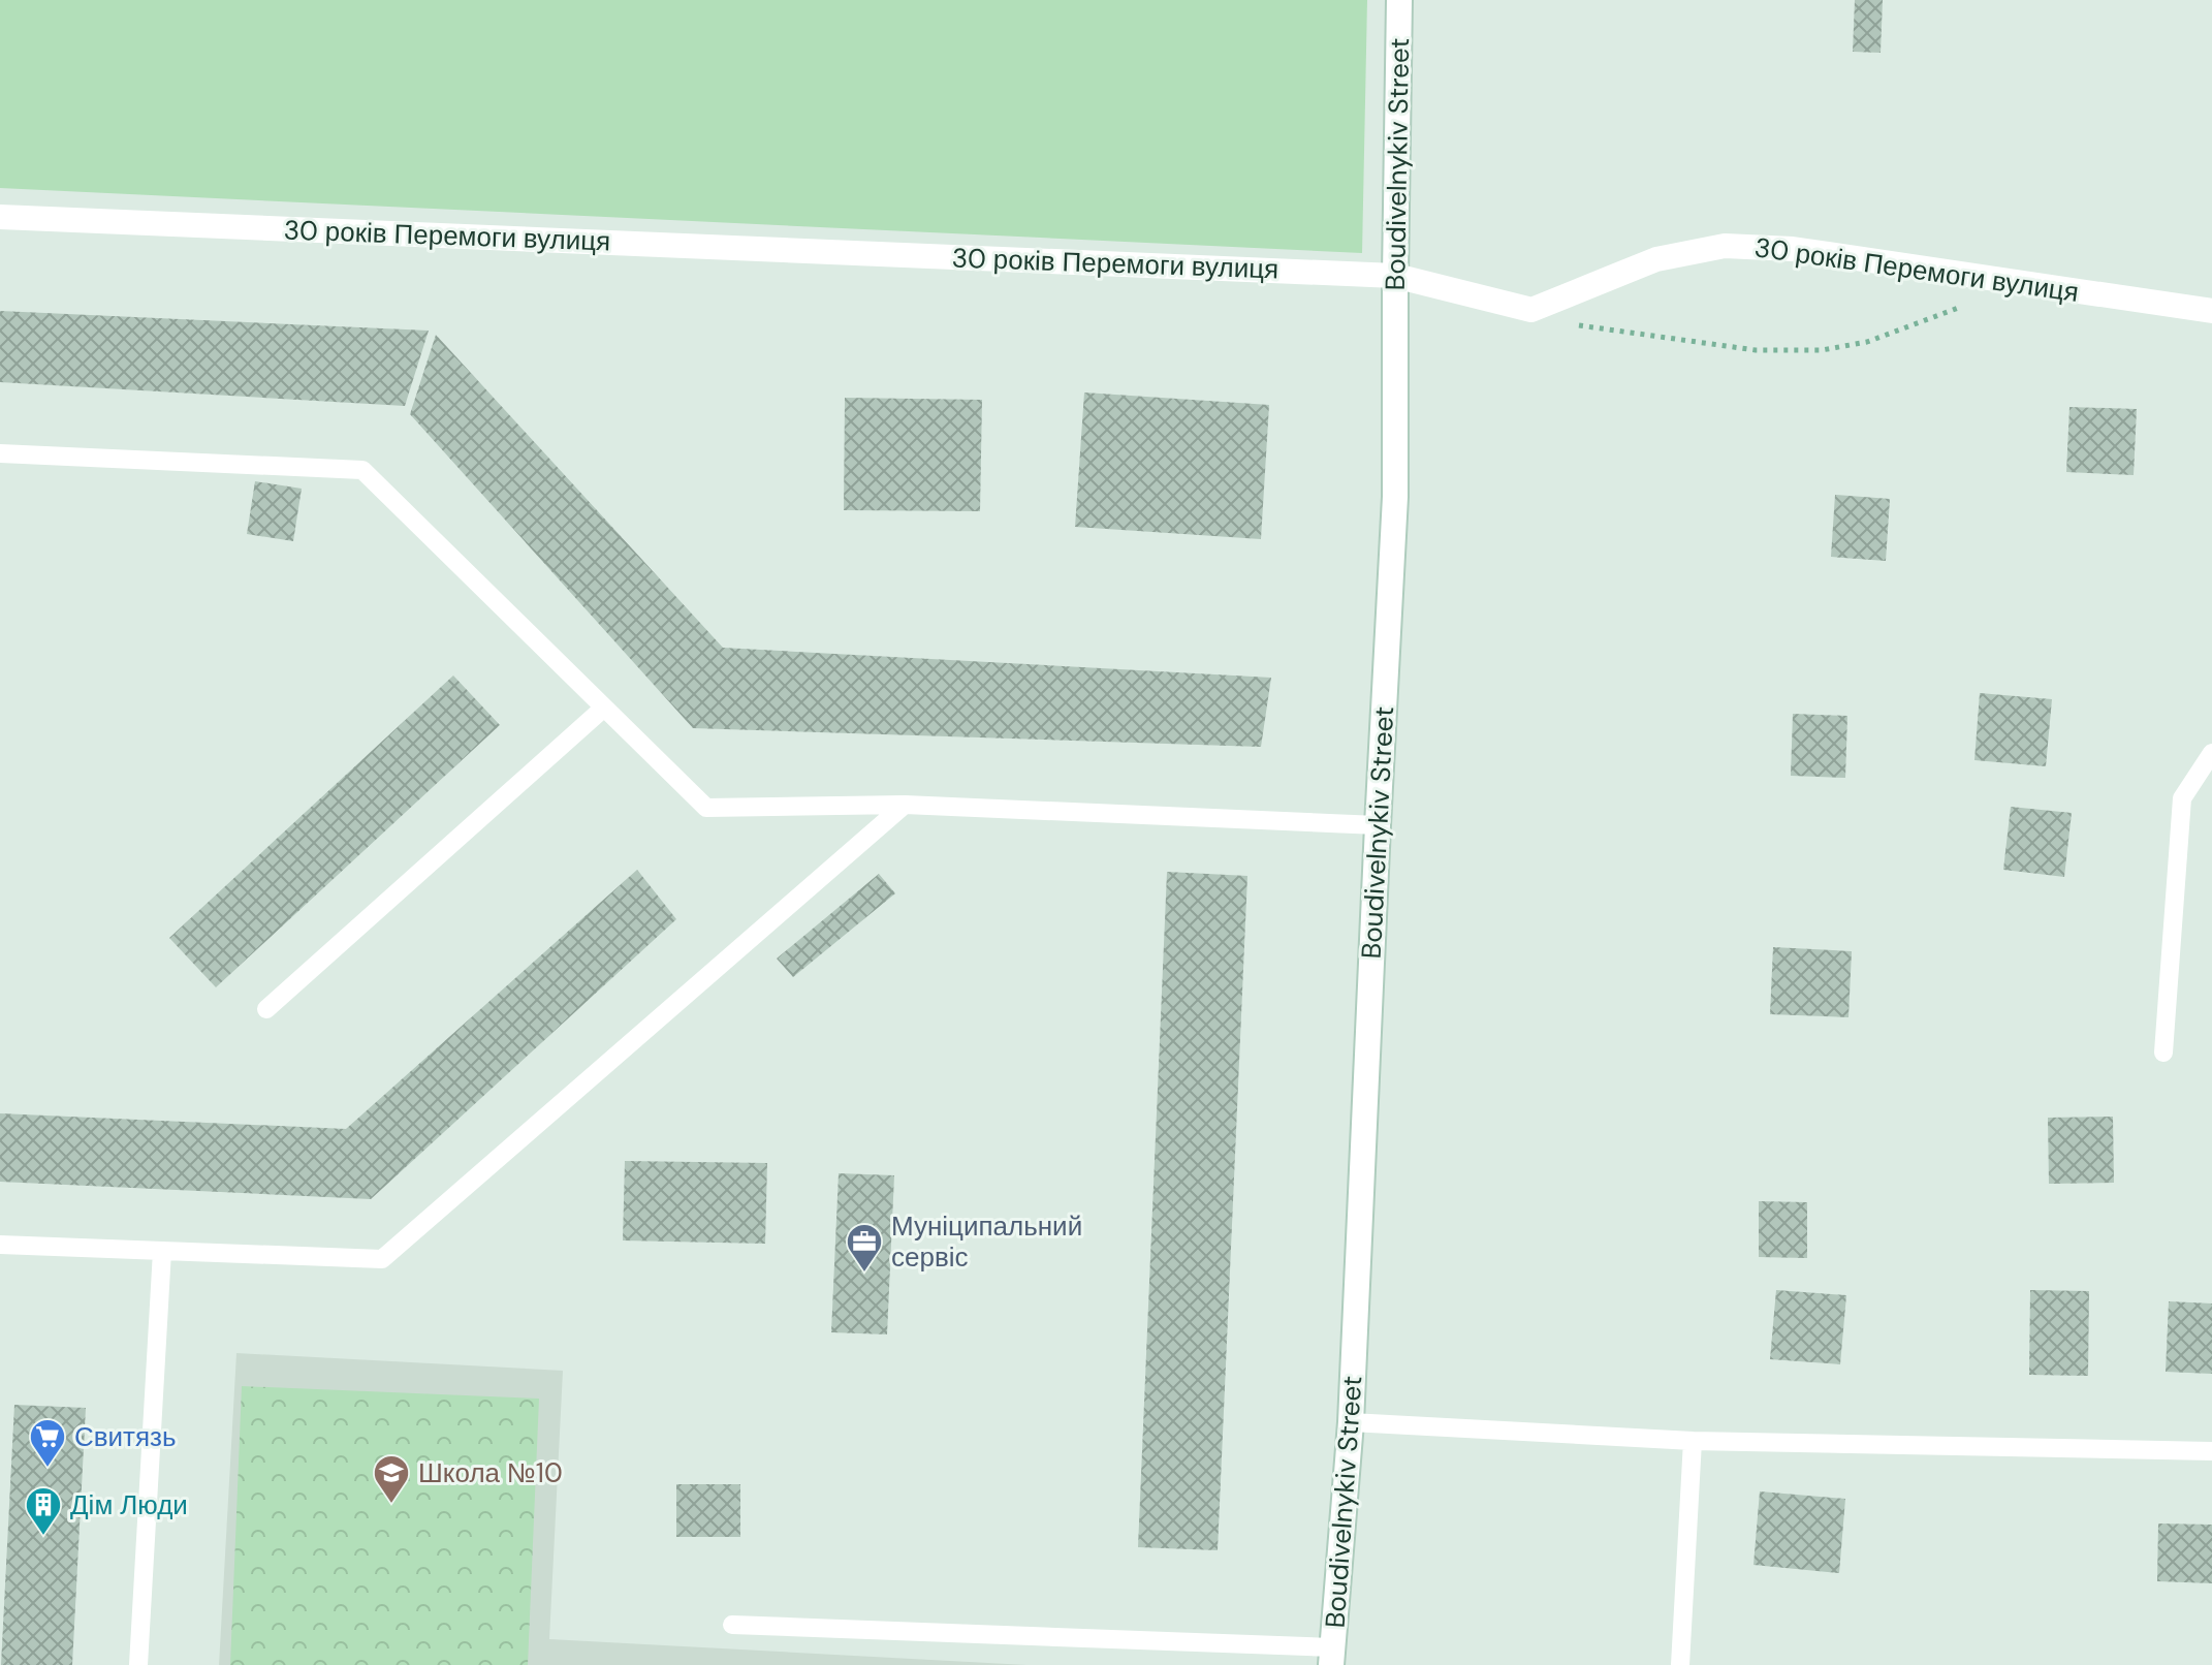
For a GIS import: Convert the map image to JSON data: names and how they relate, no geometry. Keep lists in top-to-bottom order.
{
  "streets": {
    "street": ["Boudivelnykiv Street", "30 років Перемоги вулиця"]
  },
  "crossings": [
    ["Boudivelnykiv Street", "30 років Перемоги вулиця"]
  ],
  "places": {
    "office": ["Муніципальний сервіс"],
    "supermarket": ["Свитязь"],
    "school or university": ["Школа №10"],
    "building": ["Дім Люди"]
  }
}
